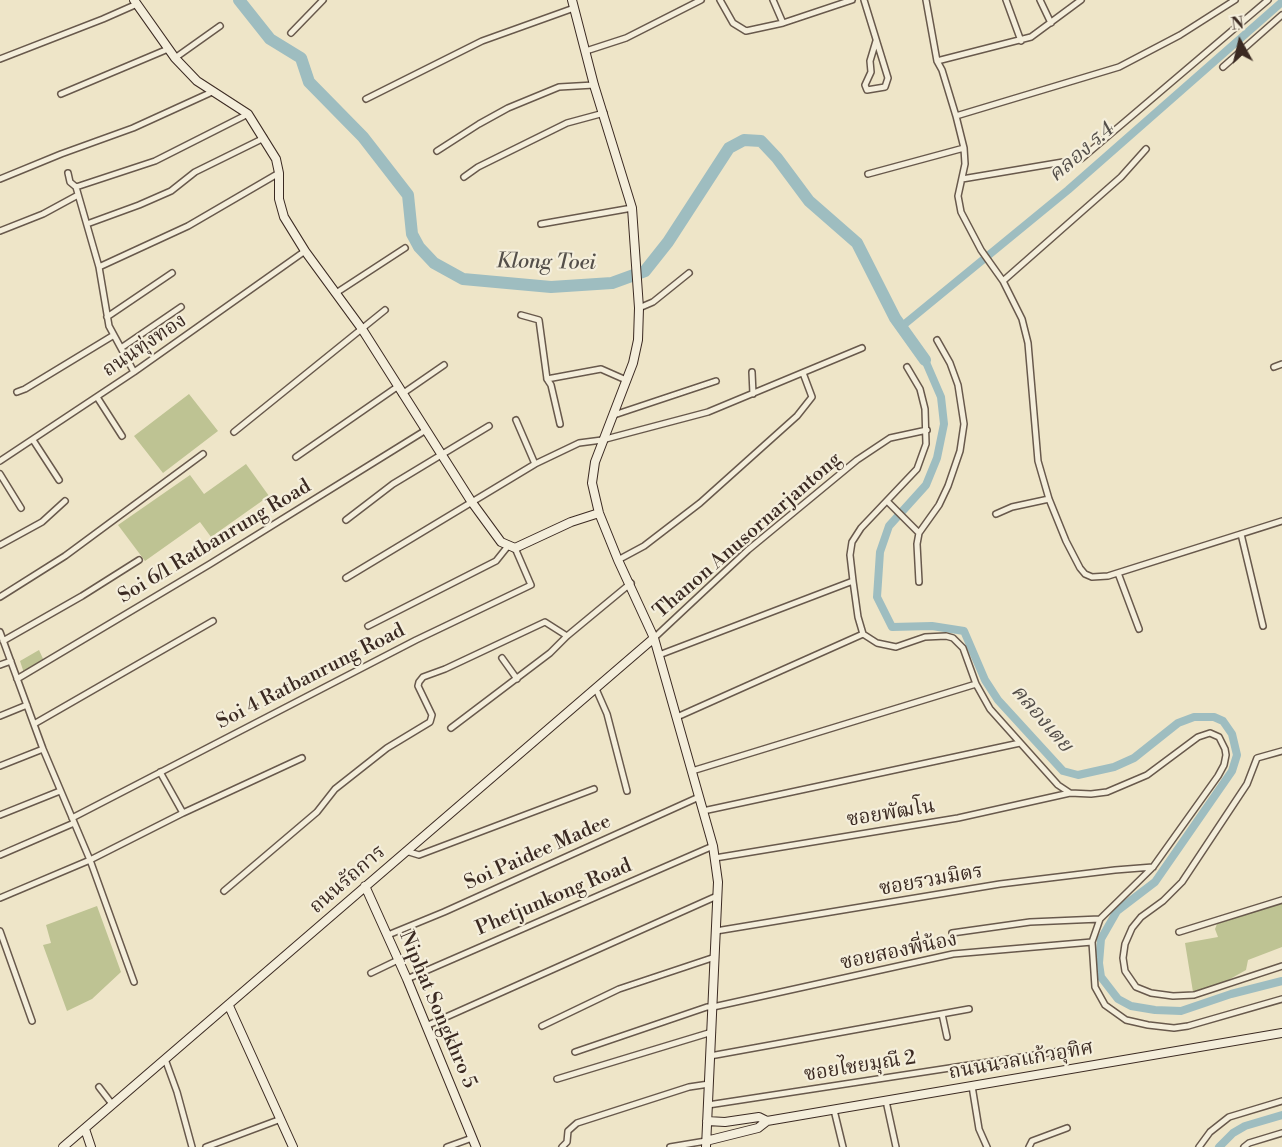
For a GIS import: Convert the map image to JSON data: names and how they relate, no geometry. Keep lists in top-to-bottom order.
{
  "streets": {
    "street": [
      "ถนนทุ่งทอง",
      "Thanon Anusornarjantong",
      "Soi 6/1 Ratbanrung Road",
      "Soi 4 Ratbanrung Road",
      "ซอยพัฒโน",
      "Soi Paidee Madee",
      "ถนนรัถการ",
      "ซอยรวมมิตร",
      "Phetjunkong Road",
      "ซอยสองพี่น้อง",
      "Niphat Songkhro 5",
      "ถนนนวลแก้วอุทิศ",
      "ซอยไชยมุณี 2"
    ]
  },
  "crossings": [
    ["Thanon Anusornarjantong", "ถนนรัถการ"],
    ["ซอยพัฒโน", "ซอยรวมมิตร"],
    ["Soi Paidee Madee", "Niphat Songkhro 5"],
    ["ถนนรัถการ", "Niphat Songkhro 5"],
    ["Phetjunkong Road", "Niphat Songkhro 5"]
  ],
  "water": ["คลอง ร.4", "Klong Toei", "คลองเตย"],
  "north": "top"
}
